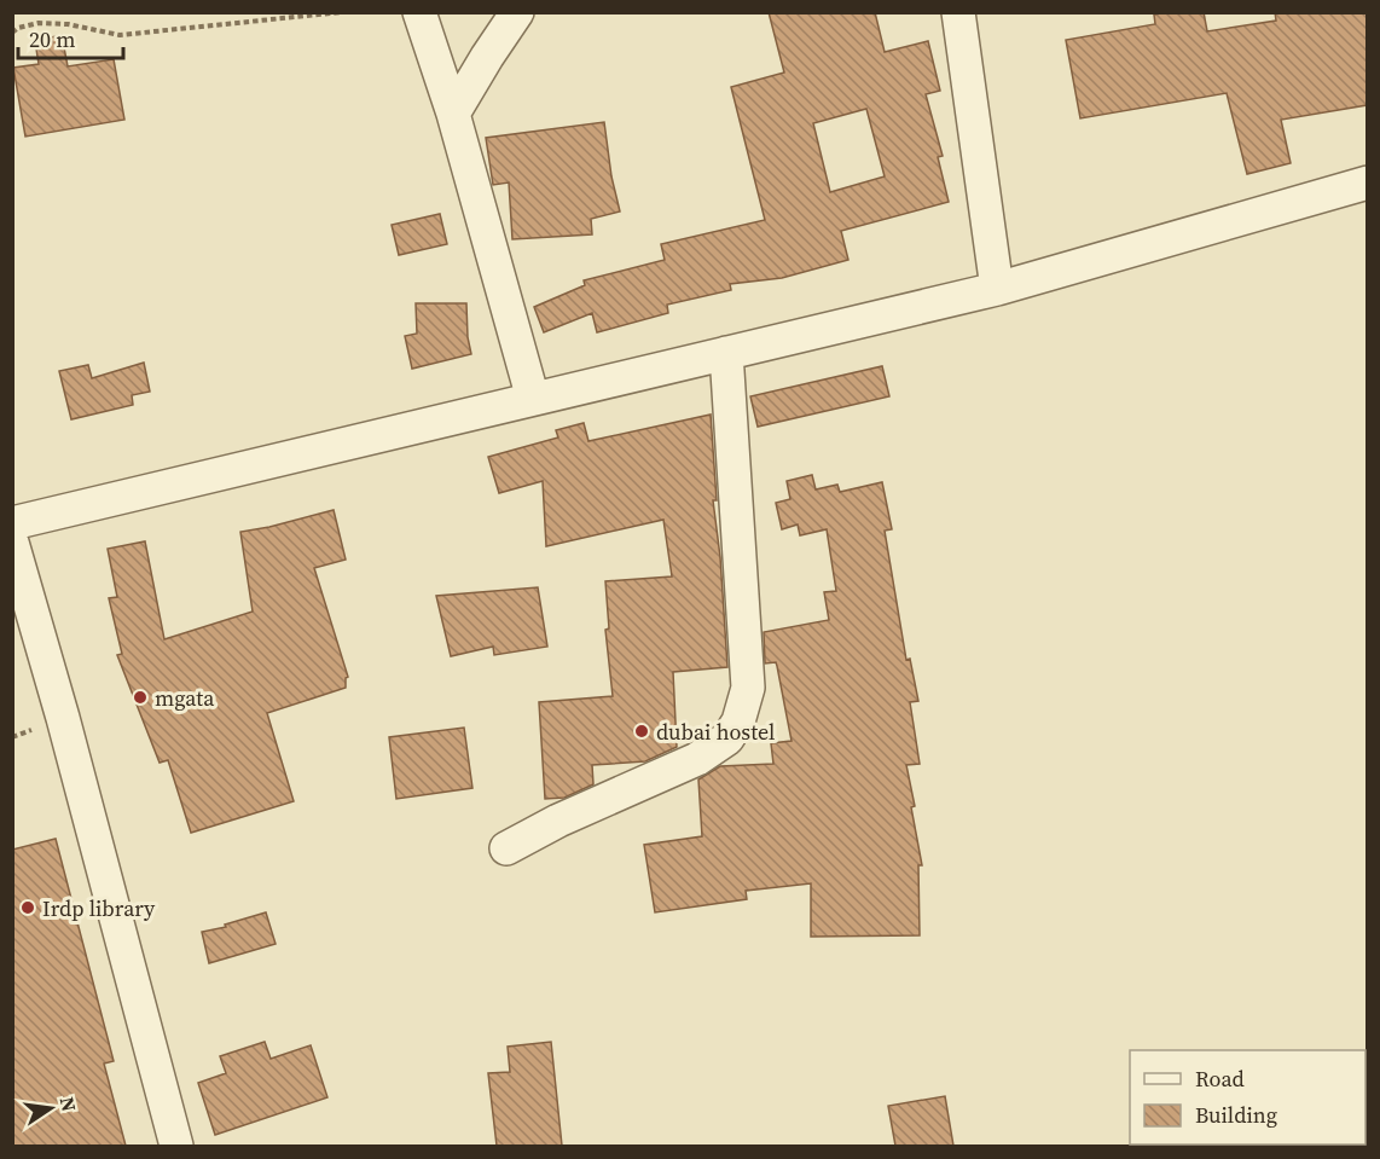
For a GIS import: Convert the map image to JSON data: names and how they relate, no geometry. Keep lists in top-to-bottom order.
{
  "places": ["mgata", "dubai hostel", "Irdp library"],
  "legend": ["Road", "Building"],
  "scale_bar": "20 m",
  "north": "right"
}
